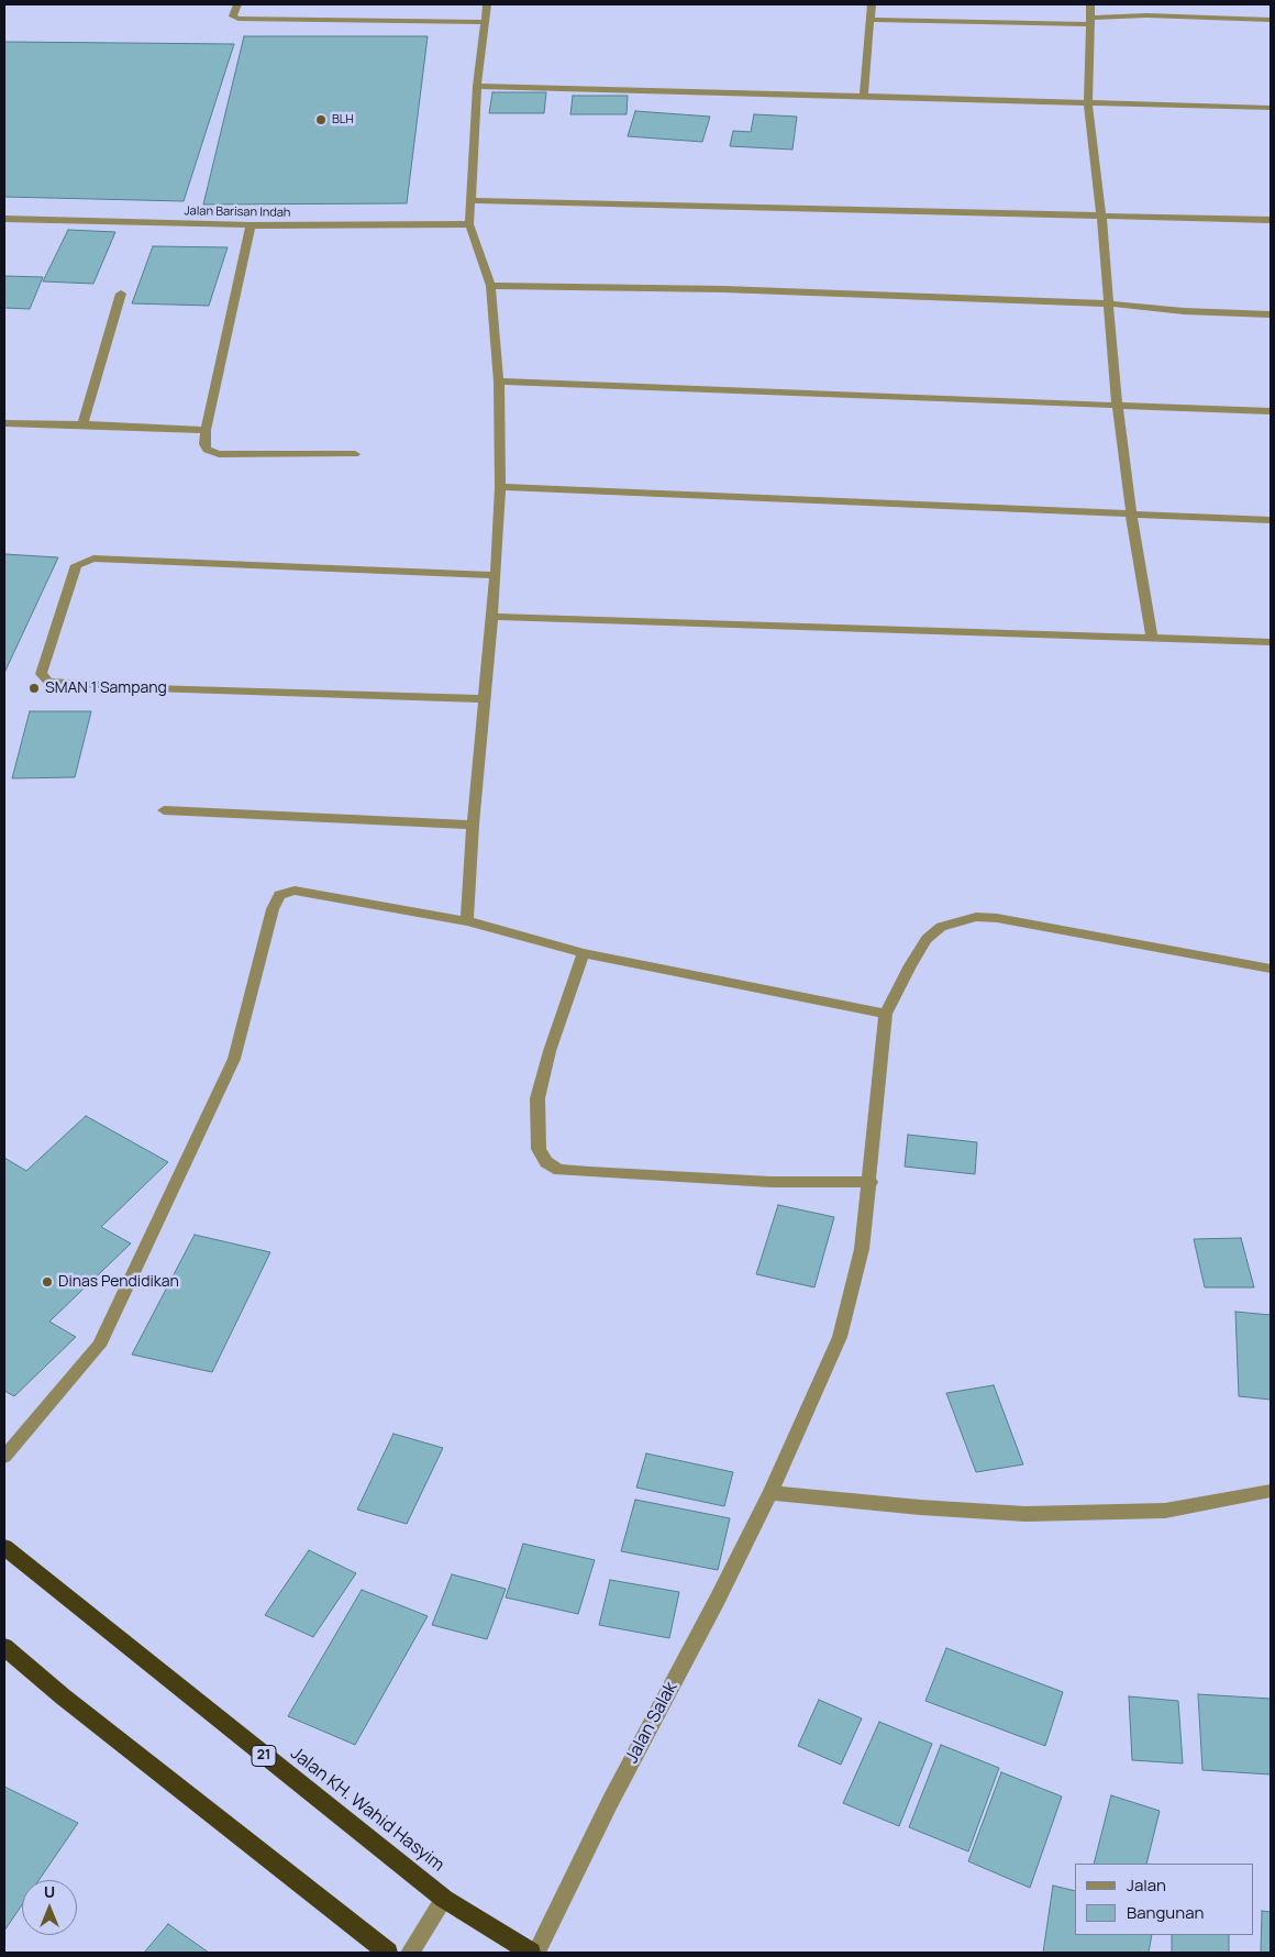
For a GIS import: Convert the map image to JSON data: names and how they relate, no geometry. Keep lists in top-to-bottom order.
{
  "streets": {
    "highway": ["21", "Jalan KH. Wahid Hasyim"],
    "street": ["Jalan Barisan Indah", "Jalan Salak"]
  },
  "places": ["BLH", "SMAN 1 Sampang", "Dinas Pendidikan"],
  "legend": ["Jalan", "Bangunan"],
  "north": "top"
}
